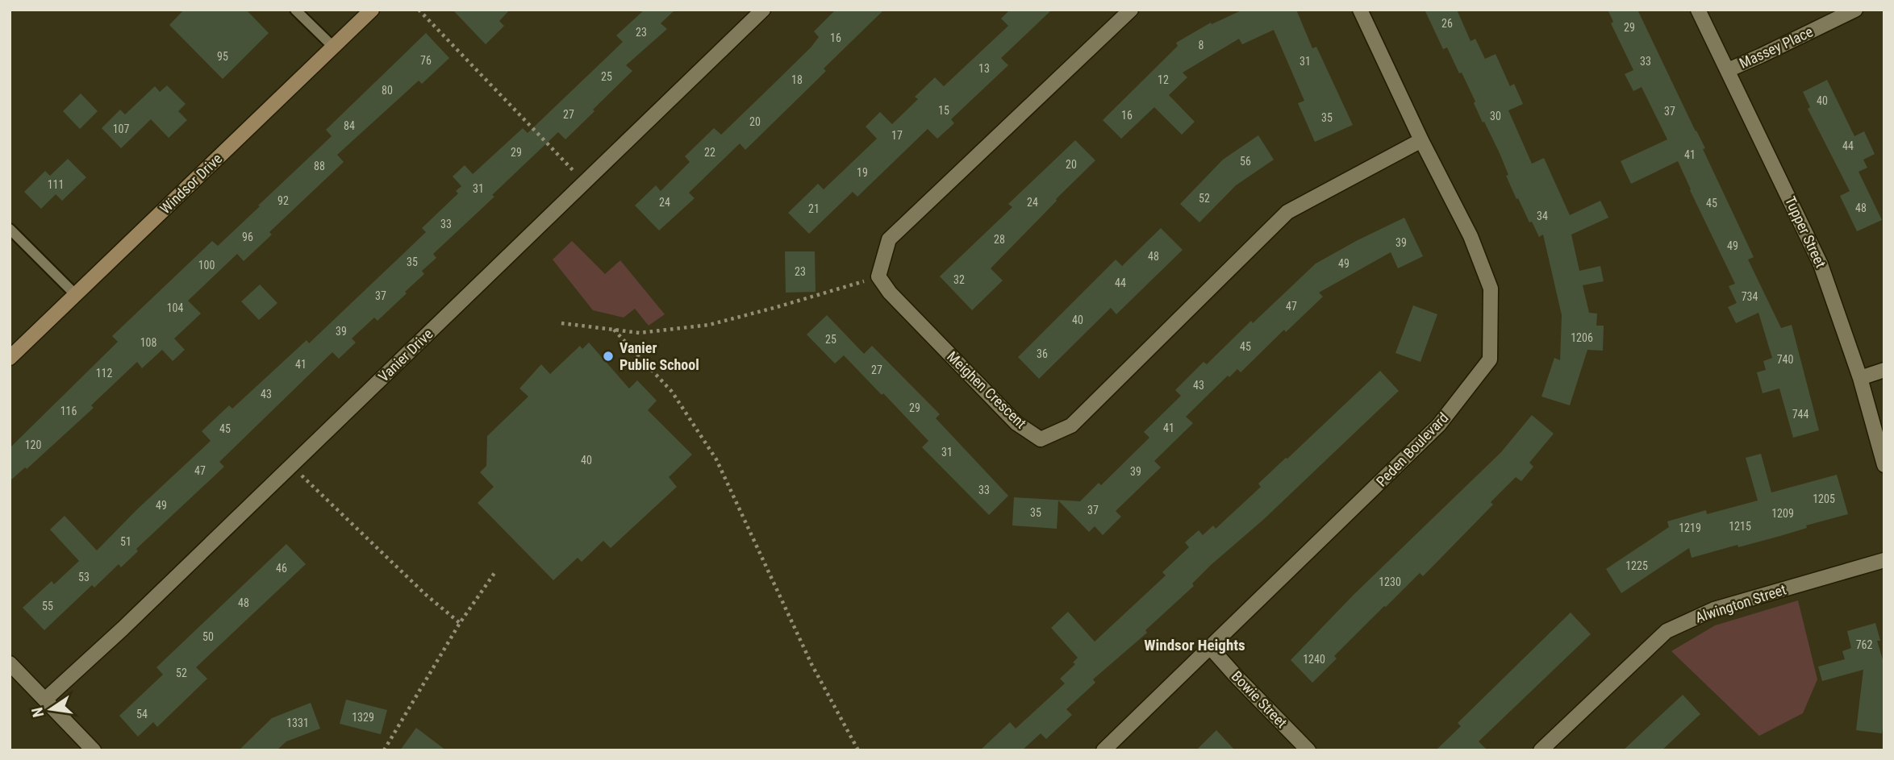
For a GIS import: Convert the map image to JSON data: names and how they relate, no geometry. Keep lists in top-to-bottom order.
{
  "streets": {
    "street": [
      "Massey Place",
      "Windsor Drive",
      "Tupper Street",
      "Vanier Drive",
      "Meighen Crescent",
      "Peden Boulevard",
      "Alwington Street",
      "Bowie Street"
    ]
  },
  "crossings": [
    ["Massey Place", "Tupper Street"],
    ["Meighen Crescent", "Peden Boulevard"],
    ["Peden Boulevard", "Bowie Street"]
  ],
  "districts": ["Windsor Heights"],
  "places": ["Vanier Public School"],
  "house_numbers": [
    "26",
    "29",
    "23",
    "16",
    "8",
    "95",
    "76",
    "31",
    "33",
    "13",
    "25",
    "18",
    "12",
    "80",
    "40",
    "15",
    "37",
    "27",
    "16",
    "30",
    "35",
    "20",
    "84",
    "107",
    "17",
    "44",
    "29",
    "22",
    "41",
    "56",
    "20",
    "88",
    "19",
    "111",
    "31",
    "52",
    "92",
    "24",
    "24",
    "45",
    "48",
    "21",
    "34",
    "33",
    "96",
    "28",
    "39",
    "49",
    "48",
    "35",
    "49",
    "100",
    "23",
    "32",
    "44",
    "37",
    "734",
    "47",
    "104",
    "40",
    "39",
    "1206",
    "25",
    "108",
    "45",
    "36",
    "740",
    "41",
    "27",
    "112",
    "43",
    "43",
    "29",
    "116",
    "744",
    "41",
    "45",
    "120",
    "31",
    "40",
    "47",
    "39",
    "33",
    "1205",
    "49",
    "37",
    "35",
    "1209",
    "1215",
    "1219",
    "51",
    "1225",
    "46",
    "53",
    "1230",
    "48",
    "55",
    "50",
    "762",
    "1240",
    "52",
    "54",
    "1329",
    "1331"
  ],
  "north": "left"
}
